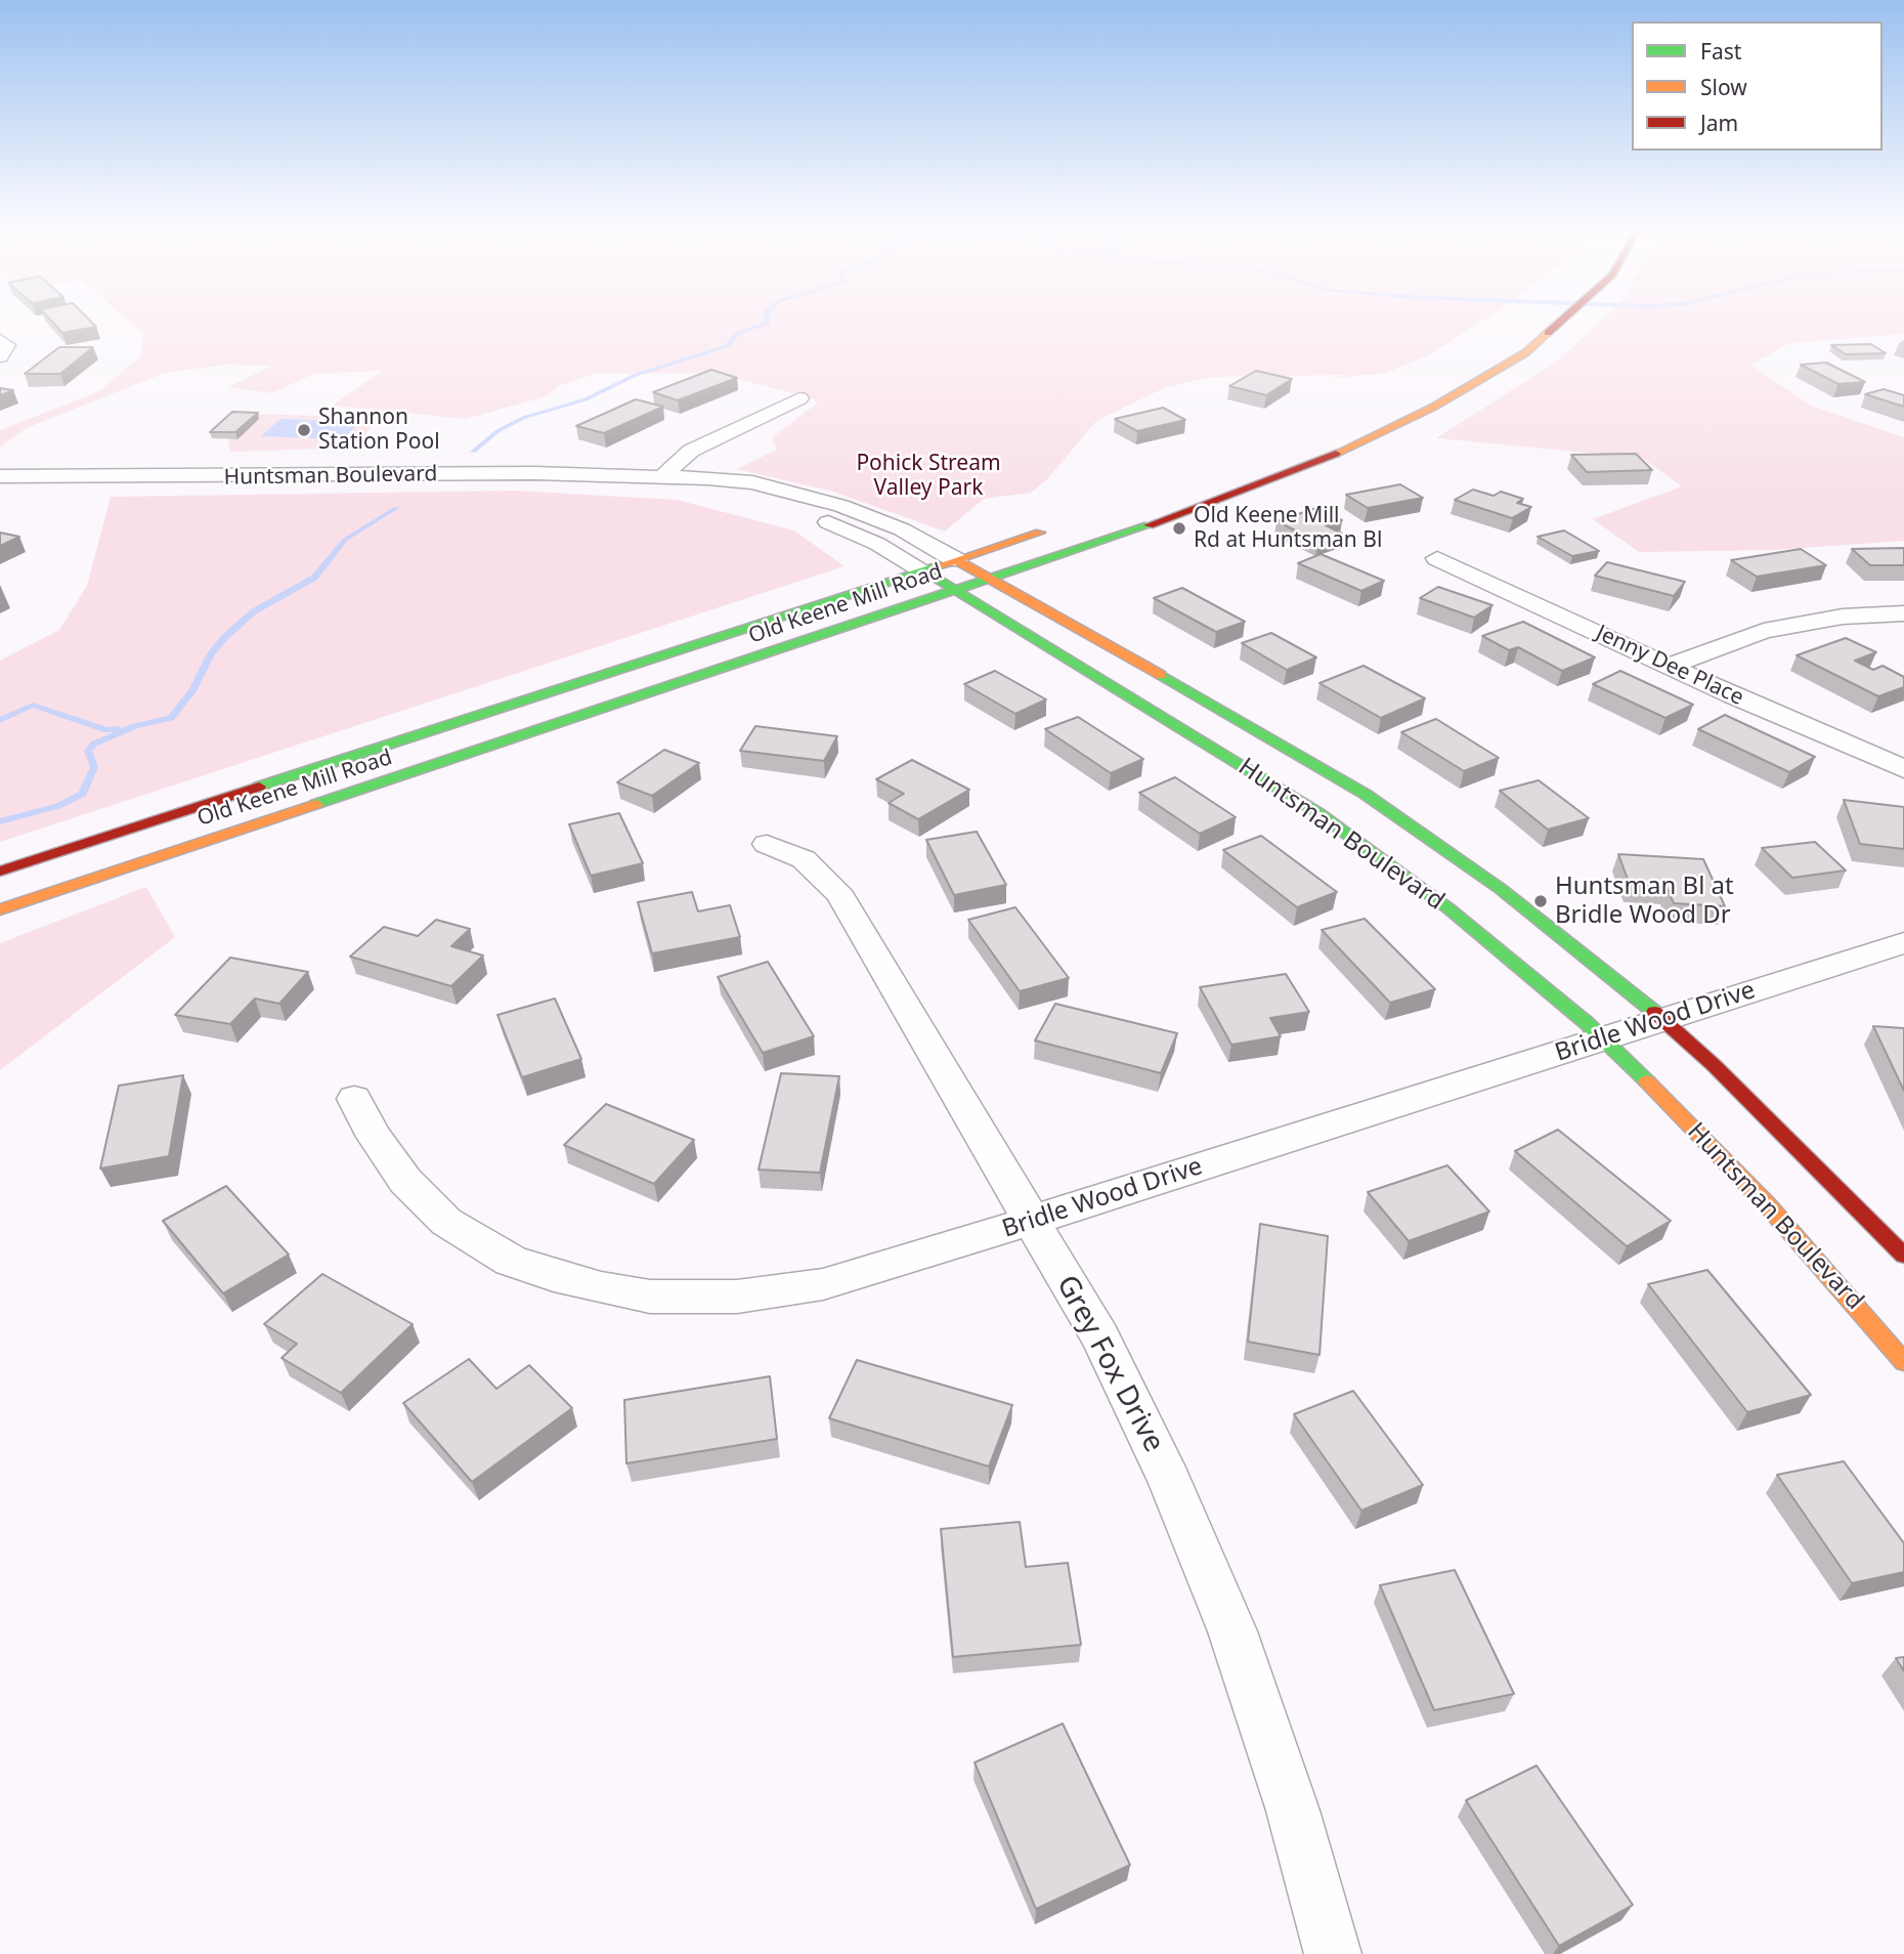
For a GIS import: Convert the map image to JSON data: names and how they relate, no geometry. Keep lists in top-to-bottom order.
{
  "streets": {
    "main road": ["Huntsman Boulevard", "Old Keene Mill Road"],
    "street": ["Jenny Dee Place", "Bridle Wood Drive", "Grey Fox Drive"]
  },
  "crossings": [
    ["Huntsman Boulevard", "Old Keene Mill Road"],
    ["Huntsman Boulevard", "Bridle Wood Drive"],
    ["Bridle Wood Drive", "Grey Fox Drive"]
  ],
  "parks": ["Pohick Stream Valley Park"],
  "places": ["Shannon Station Pool", "Old Keene Mill Rd at Huntsman Bl", "Huntsman Bl at Bridle Wood Dr"],
  "legend": ["Fast", "Slow", "Jam"]
}
